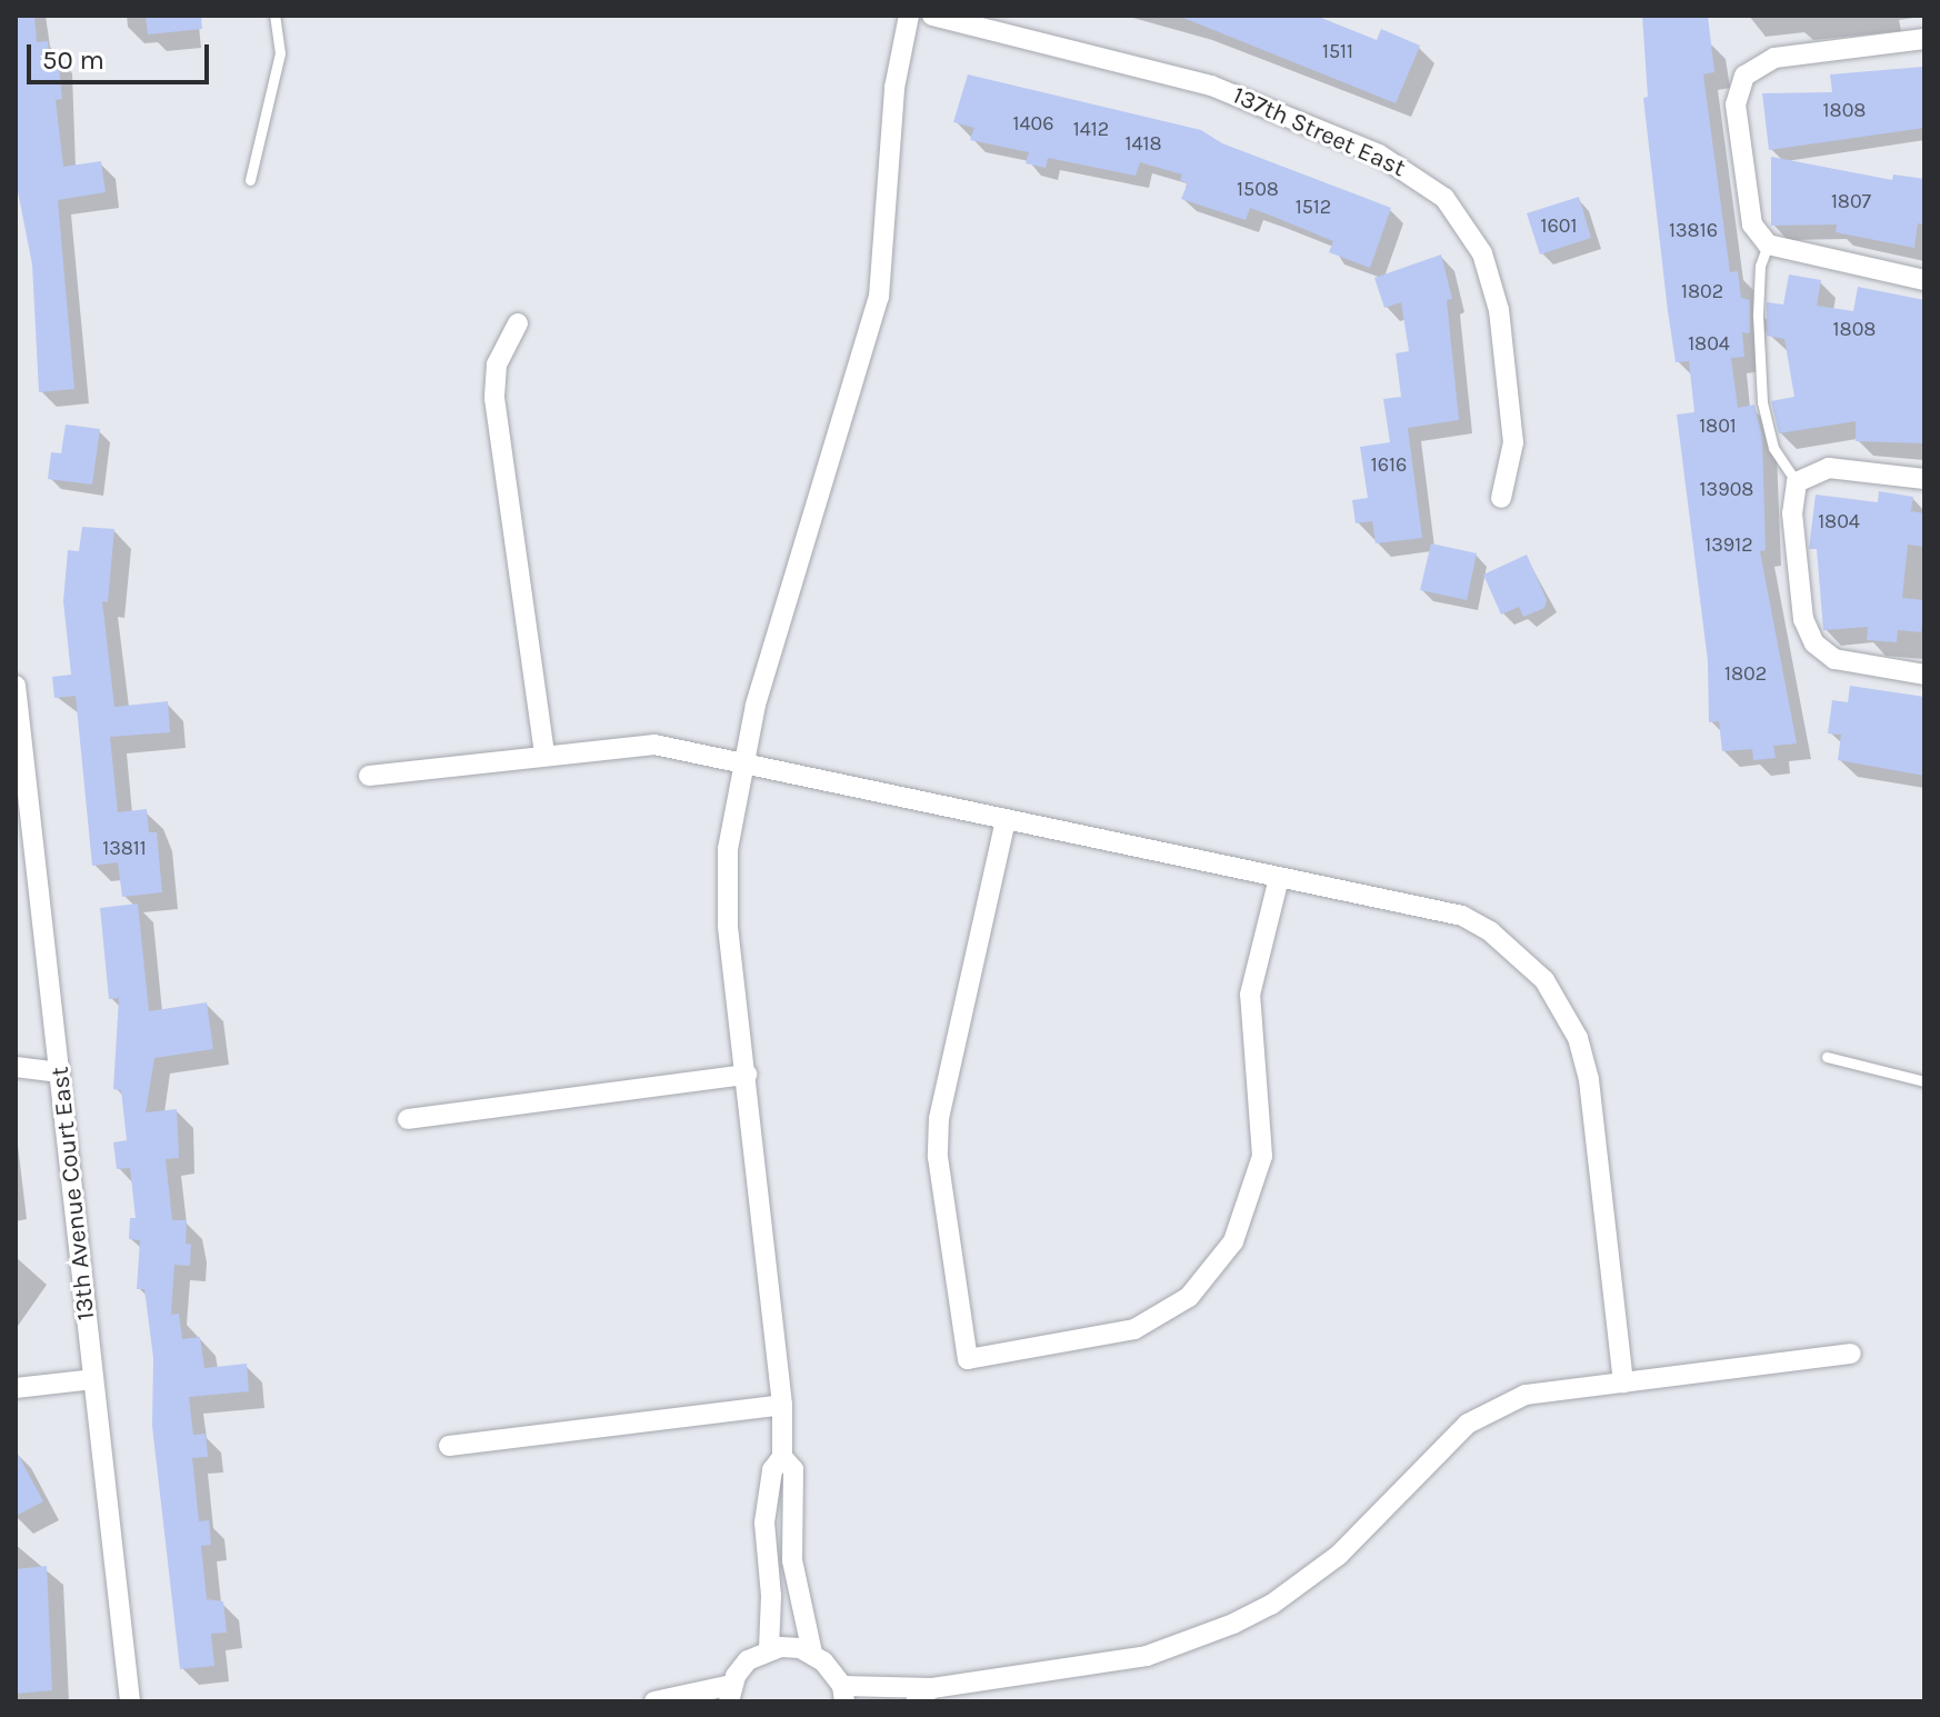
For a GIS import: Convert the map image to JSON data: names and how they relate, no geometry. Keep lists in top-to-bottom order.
{
  "streets": {
    "street": ["137th Street East", "13th Avenue Court East"]
  },
  "house_numbers": [
    "1511",
    "1808",
    "1406",
    "1412",
    "1418",
    "1508",
    "1807",
    "1512",
    "1601",
    "13816",
    "1802",
    "1808",
    "1804",
    "1801",
    "1616",
    "13908",
    "1804",
    "13912",
    "1802",
    "13811"
  ],
  "scale_bar": "50 m"
}
